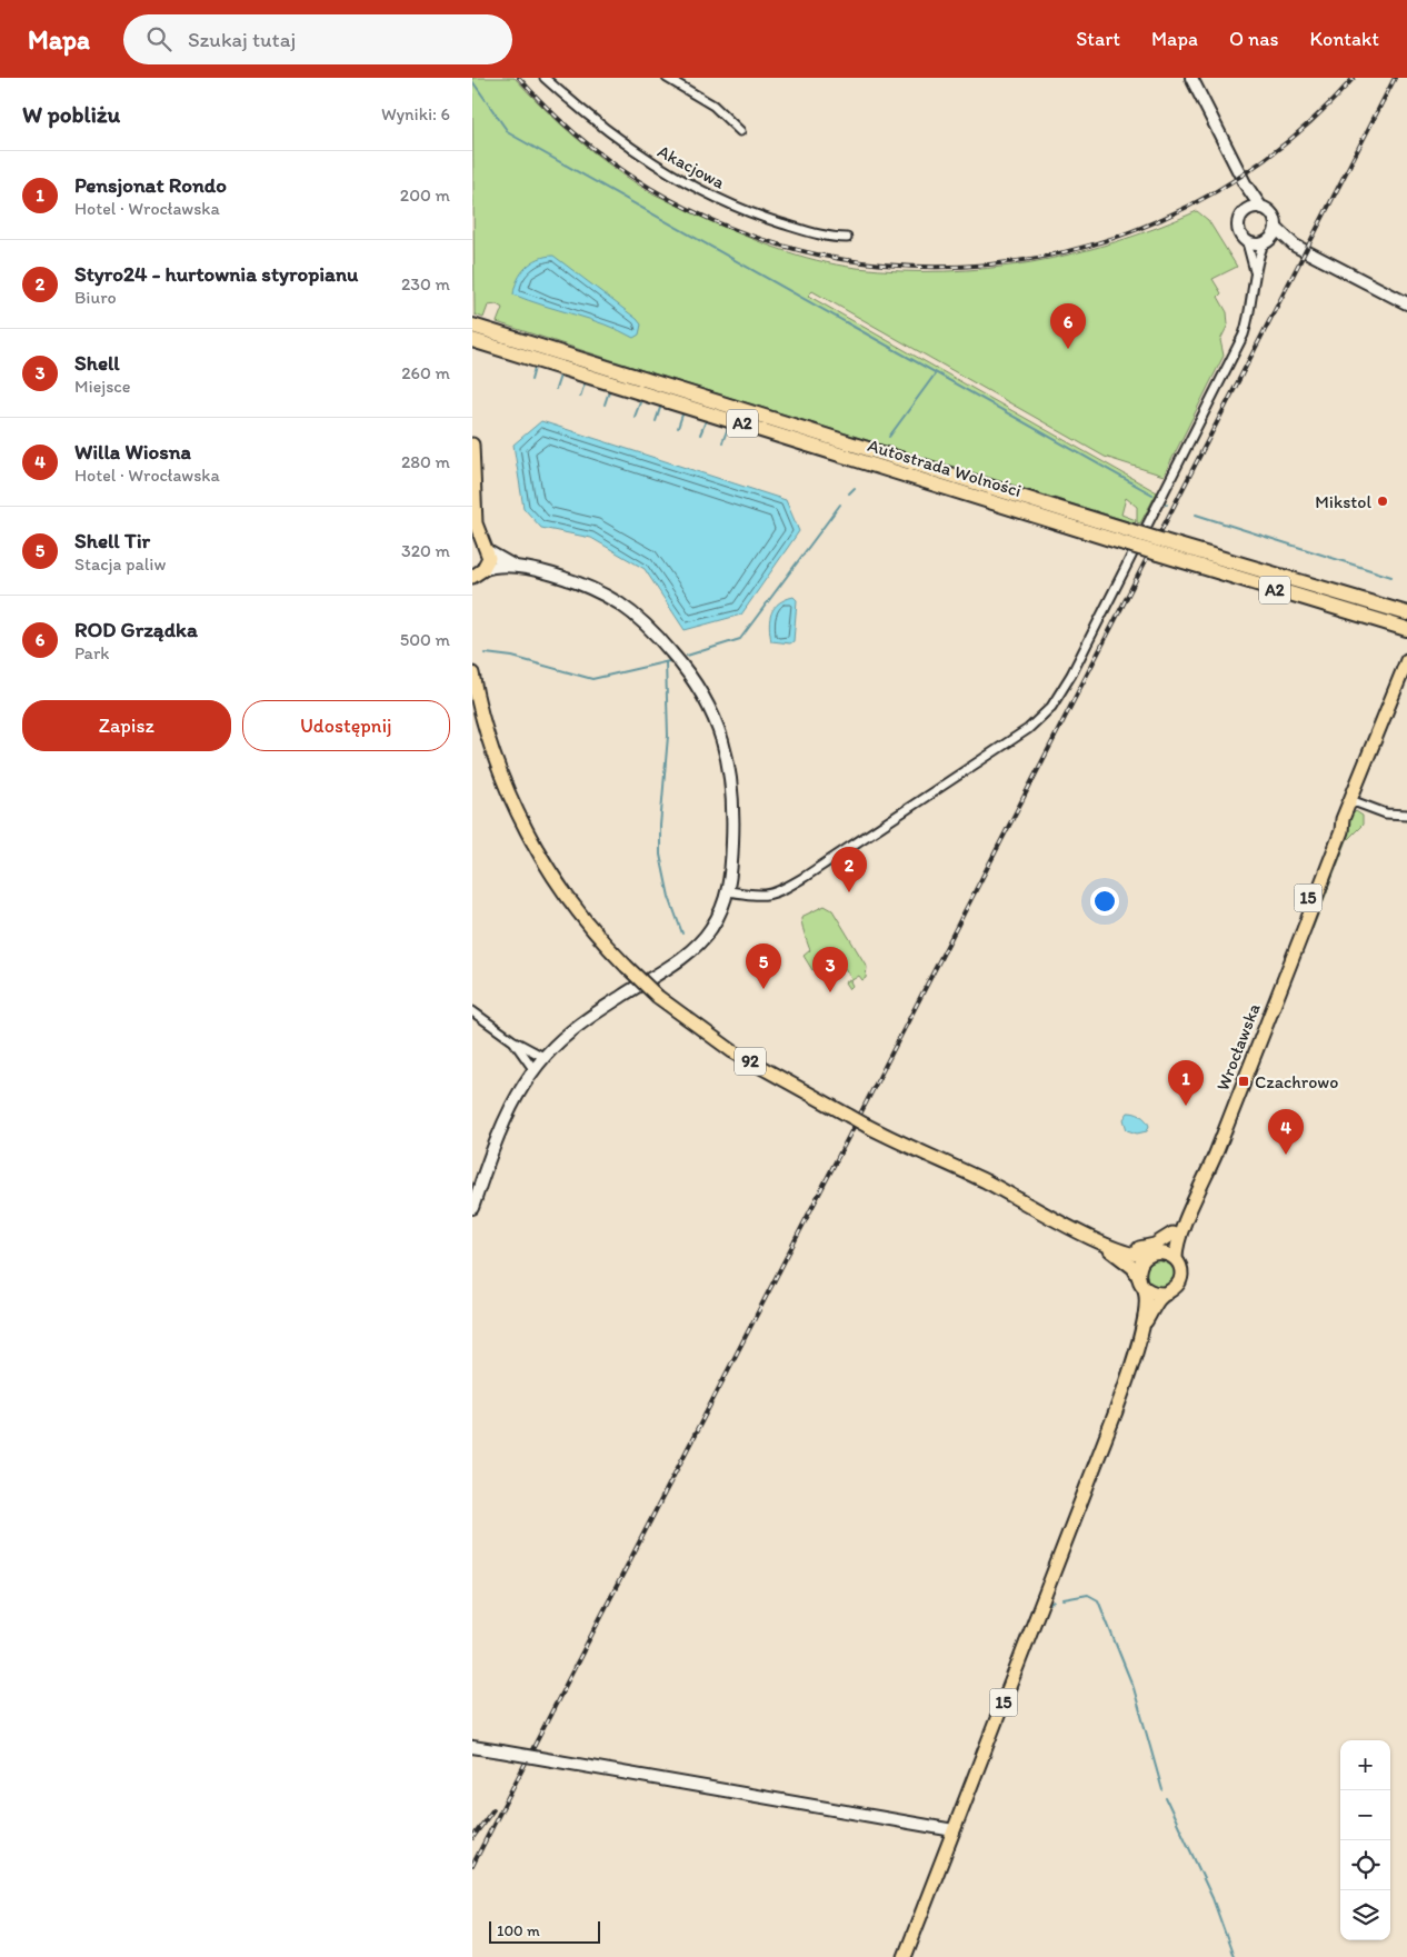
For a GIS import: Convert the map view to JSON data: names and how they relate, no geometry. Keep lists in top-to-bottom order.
{
  "streets": {
    "highway": ["A2", "Autostrada Wolności"],
    "main road": ["15", "Wrocławska", "92"],
    "street": ["Akacjowa"]
  },
  "crossings": [
    ["15", "Wrocławska"],
    ["15", "92"],
    ["Wrocławska", "92"]
  ],
  "places": {
    "other": ["Mikstol"],
    "transit": ["Czachrowo"]
  },
  "scale_bar": "100 m",
  "page": {
    "header": "Mapa",
    "search": "Szukaj tutaj",
    "nav": [
      "Start",
      "Mapa",
      "O nas",
      "Kontakt"
    ],
    "heading": ["W pobliżu", "Wyniki: 6"],
    "list": [
      {
        "mark": "1",
        "name": "Pensjonat Rondo",
        "note": "Hotel · Wrocławska",
        "value": "200 m"
      },
      {
        "mark": "2",
        "name": "Styro24 - hurtownia styropianu",
        "note": "Biuro",
        "value": "230 m"
      },
      {
        "mark": "3",
        "name": "Shell",
        "note": "Miejsce",
        "value": "260 m"
      },
      {
        "mark": "4",
        "name": "Willa Wiosna",
        "note": "Hotel · Wrocławska",
        "value": "280 m"
      },
      {
        "mark": "5",
        "name": "Shell Tir",
        "note": "Stacja paliw",
        "value": "320 m"
      },
      {
        "mark": "6",
        "name": "ROD Grządka",
        "note": "Park",
        "value": "500 m"
      }
    ],
    "pins": [
      "6",
      "2",
      "5",
      "3",
      "1",
      "4"
    ],
    "buttons": ["Zapisz", "Udostępnij"],
    "map_buttons": ["+", "−"],
    "scale": "100 m"
  }
}
